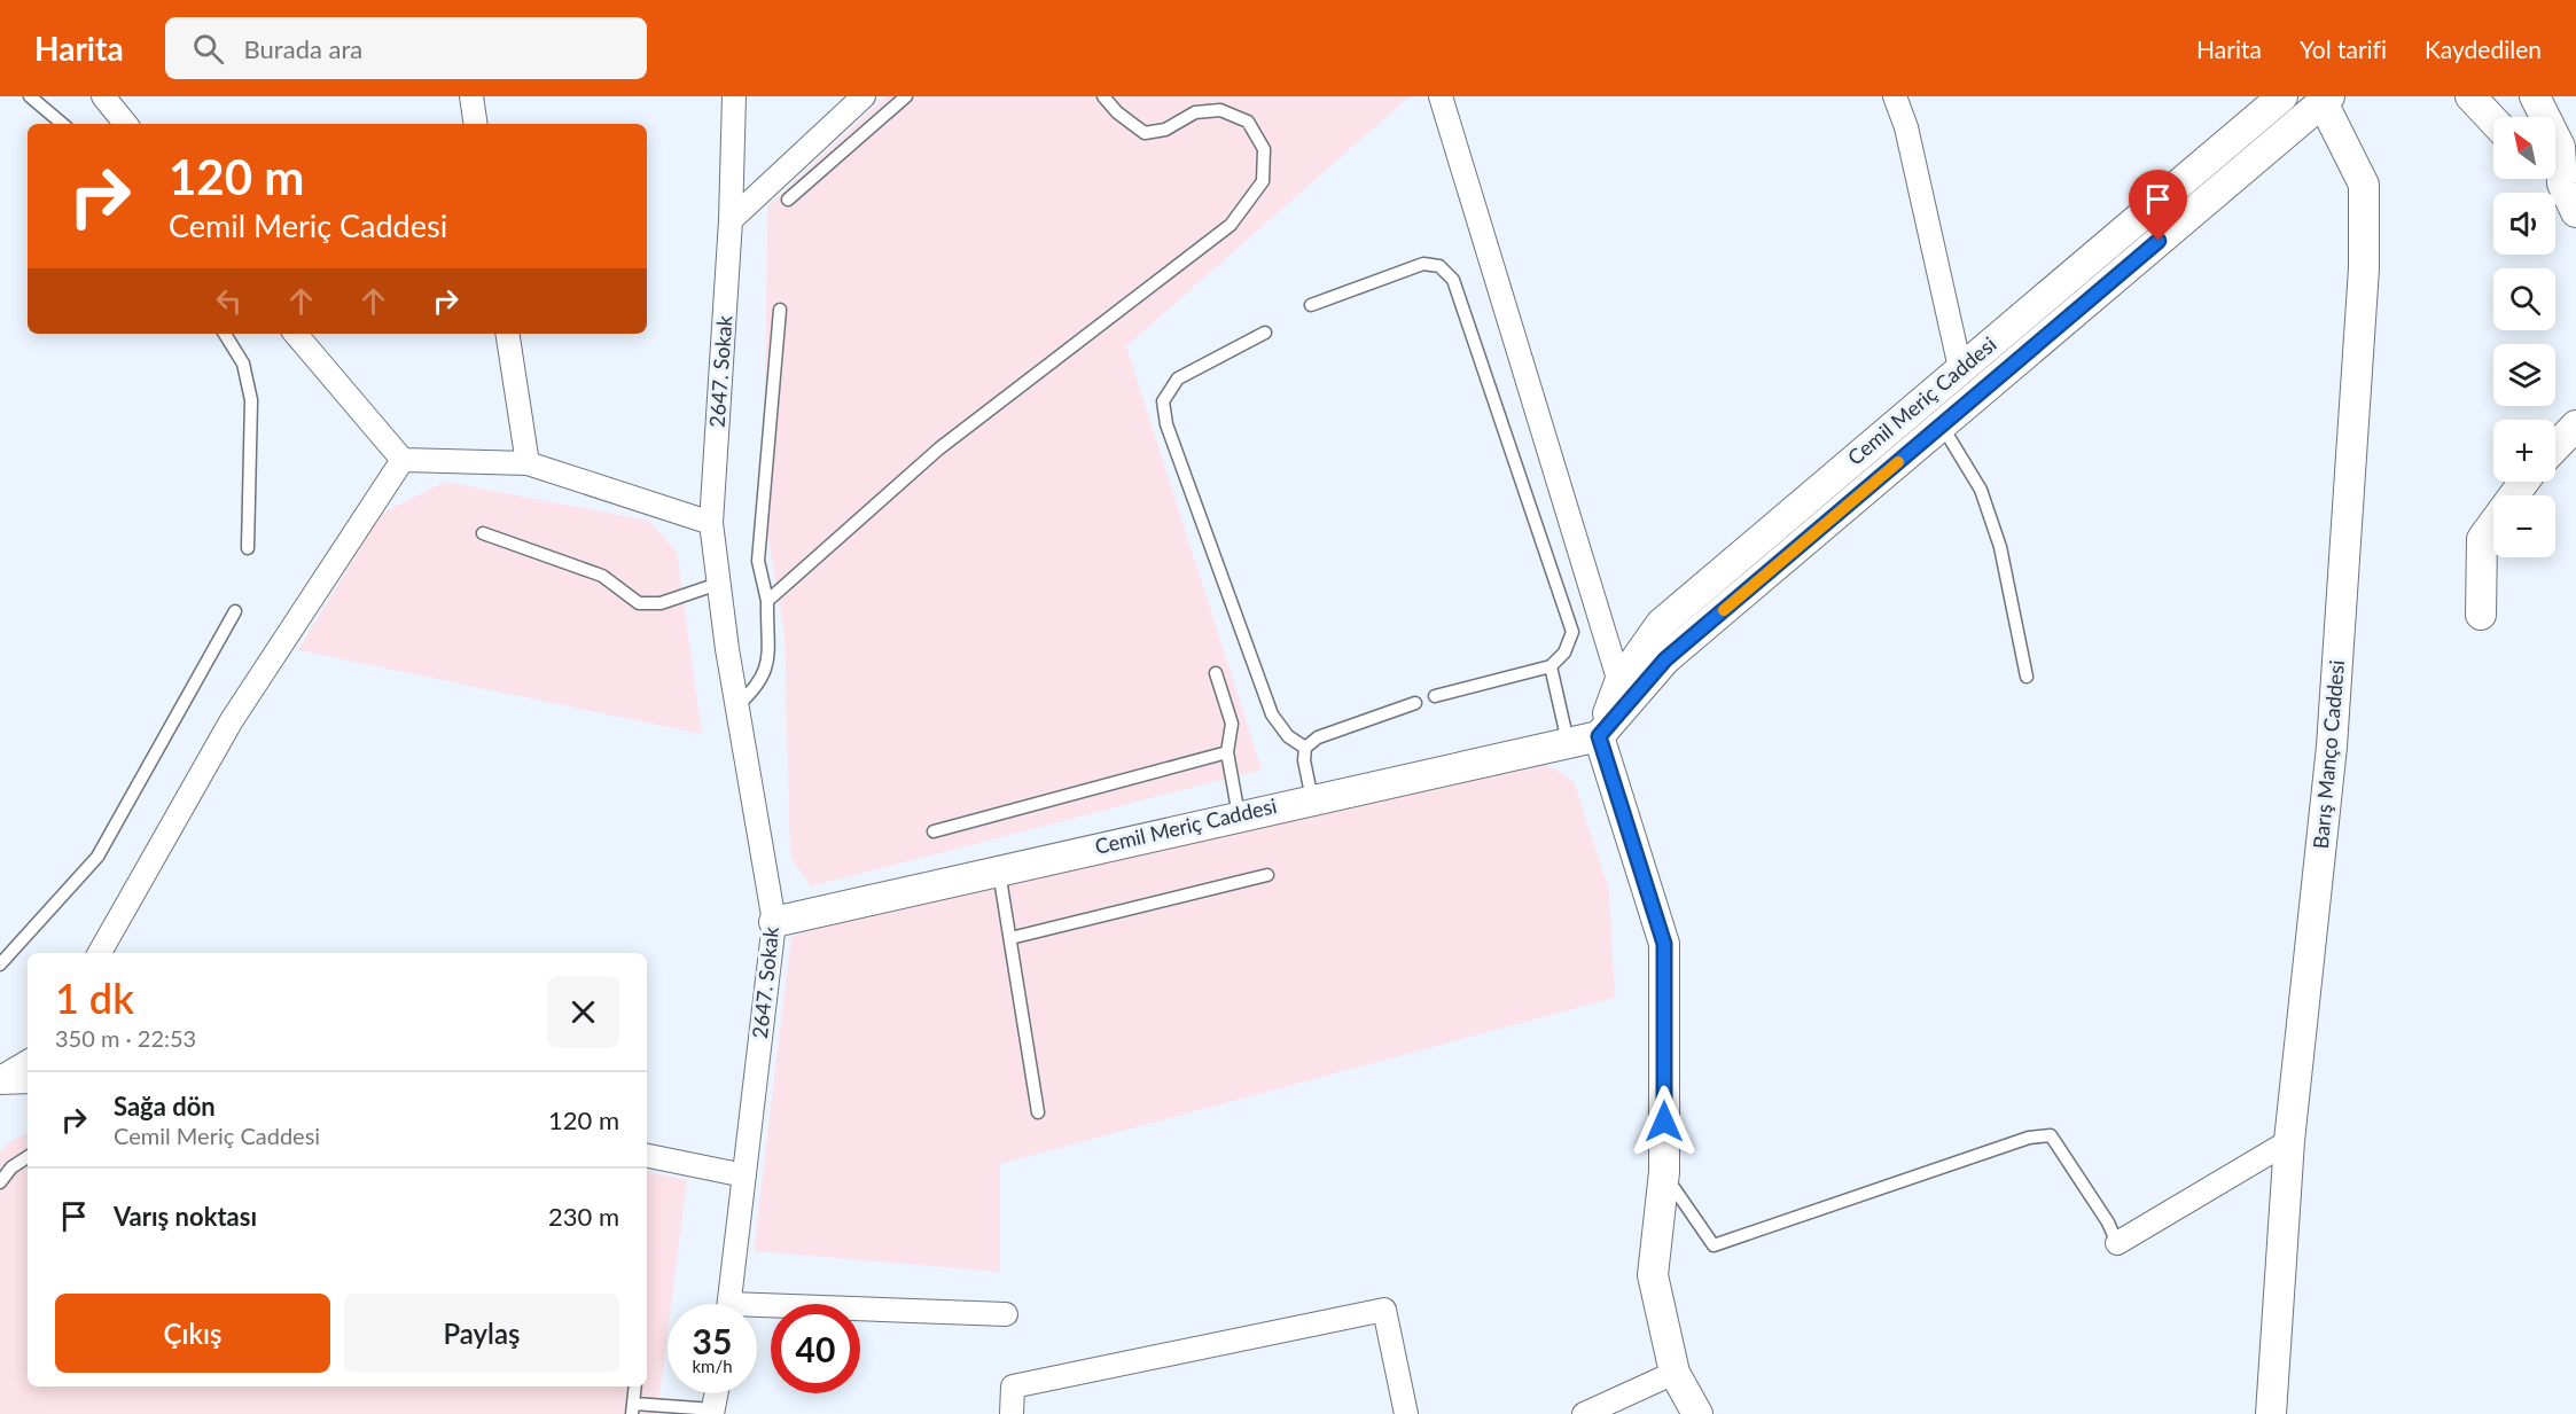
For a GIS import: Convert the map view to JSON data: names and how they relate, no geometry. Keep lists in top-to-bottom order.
{
  "streets": {
    "street": ["2647. Sokak", "Cemil Meriç Caddesi", "Barış Manço Caddesi"]
  },
  "crossings": [
    ["2647. Sokak", "Cemil Meriç Caddesi"],
    ["Cemil Meriç Caddesi", "Barış Manço Caddesi"]
  ],
  "north": "top left",
  "page": {
    "header": "Harita",
    "search": "Burada ara",
    "nav": ["Harita", "Yol tarifi", "Kaydedilen"],
    "map_buttons": ["+", "−"],
    "turn": ["120 m", "Cemil Meriç Caddesi"],
    "heading": ["1 dk", "350 m · 22:53"],
    "list": [
      {
        "name": "Sağa dön",
        "note": "Cemil Meriç Caddesi",
        "value": "120 m"
      },
      {
        "name": "Varış noktası",
        "value": "230 m"
      }
    ],
    "buttons": ["Çıkış", "Paylaş"],
    "speed": "35 km/h",
    "limit": "40"
  }
}
